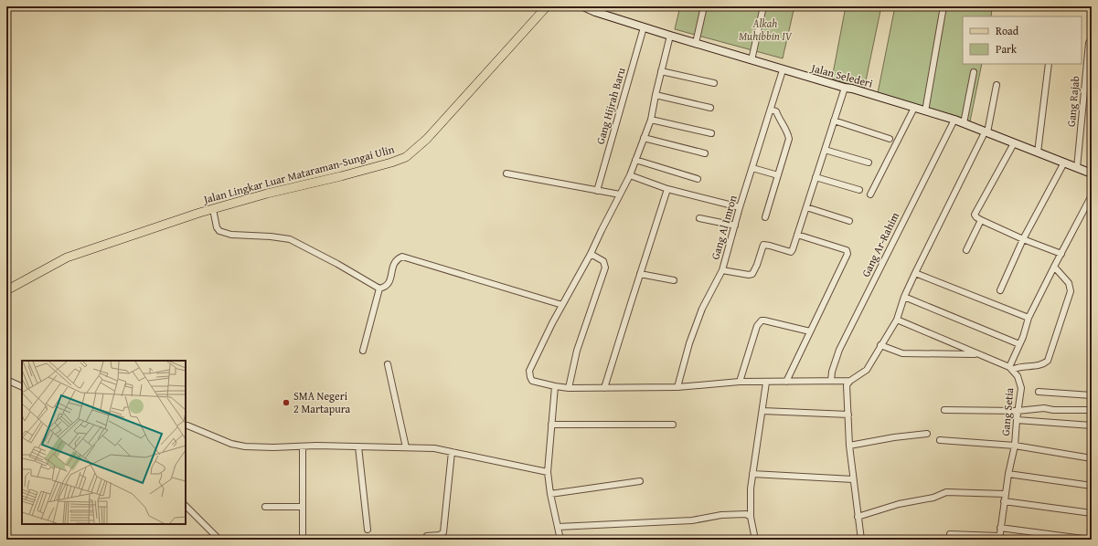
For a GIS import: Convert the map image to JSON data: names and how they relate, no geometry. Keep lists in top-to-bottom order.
{
  "streets": {
    "main road": ["Jalan Lingkar Luar Mataraman-Sungai Ulin"],
    "street": [
      "Jalan Selederi",
      "Gang Rajab",
      "Gang Hijrah Baru",
      "Gang Al Imron",
      "Gang Ar-Rahim",
      "Gang Setia"
    ]
  },
  "crossings": [
    ["Jalan Selederi", "Gang Rajab"],
    ["Jalan Selederi", "Gang Hijrah Baru"],
    ["Jalan Selederi", "Gang Al Imron"],
    ["Jalan Selederi", "Gang Ar-Rahim"]
  ],
  "parks": ["Alkah Muhibbin IV"],
  "places": ["SMA Negeri 2 Martapura"],
  "legend": ["Road", "Park"]
}
